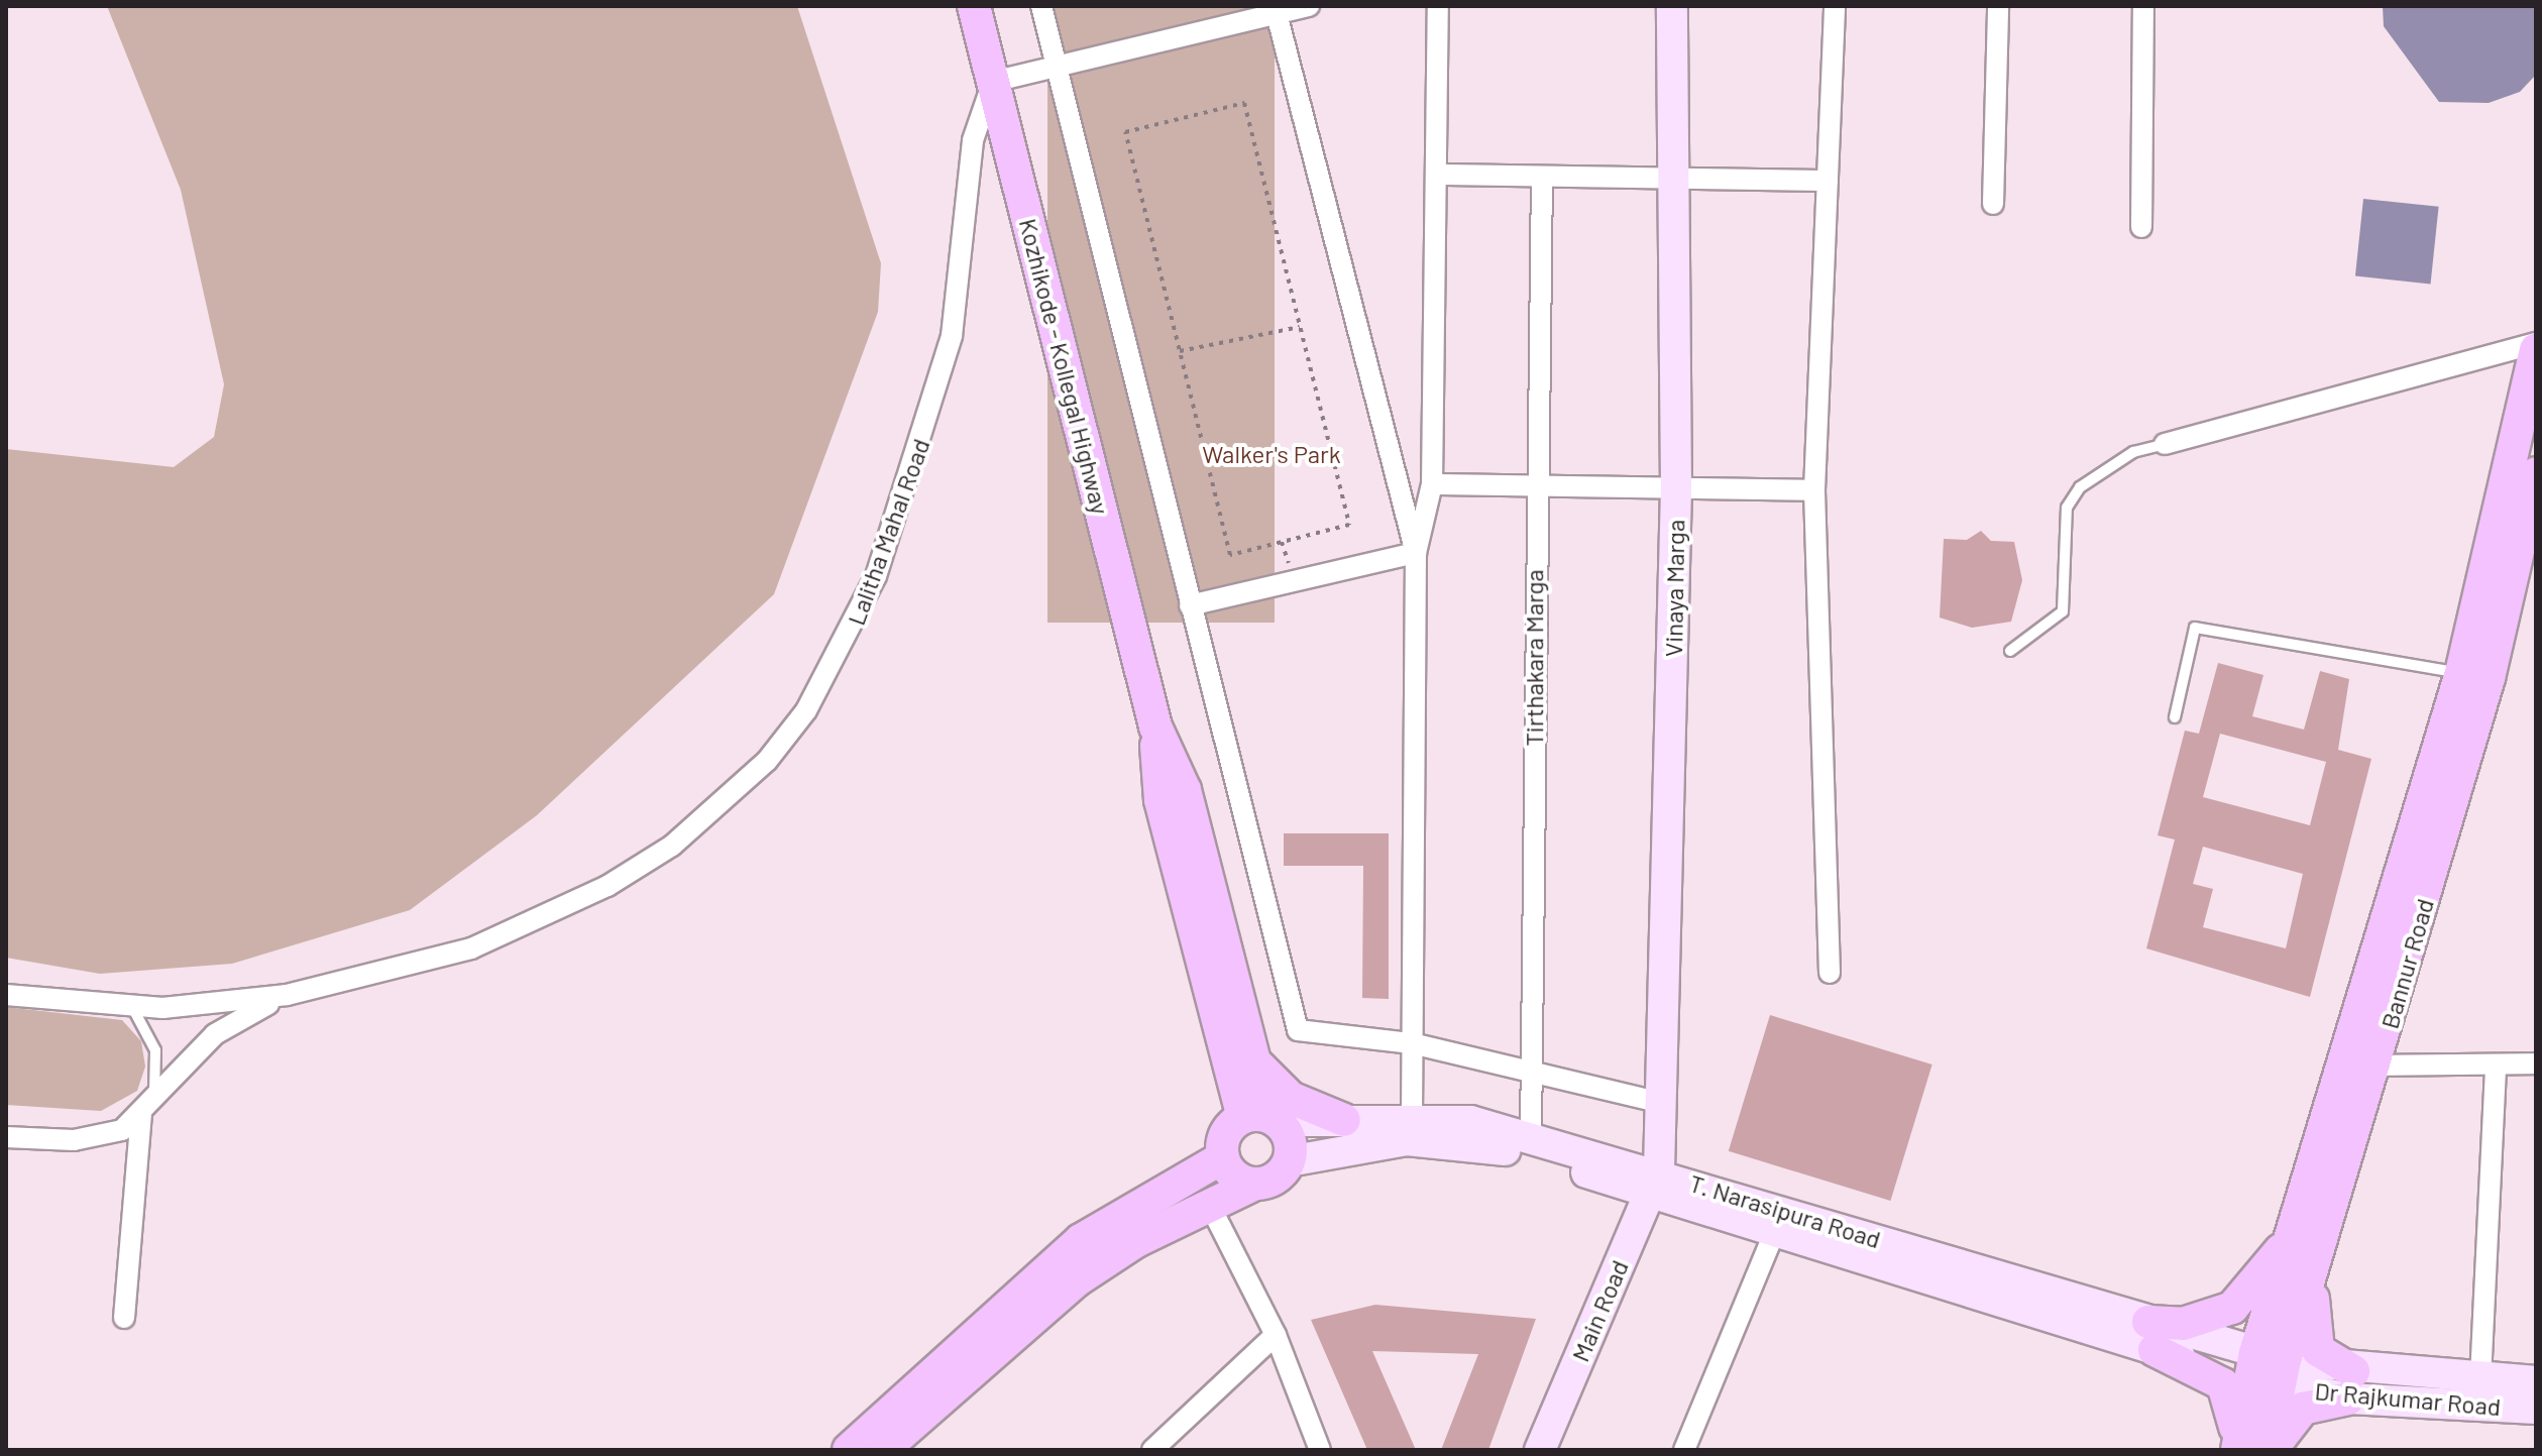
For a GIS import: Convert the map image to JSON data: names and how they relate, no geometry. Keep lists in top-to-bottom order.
{
  "streets": {
    "main road": [
      "Kozhikode - Kollegal Highway",
      "Vinaya Marga",
      "Bannur Road",
      "T. Narasipura Road",
      "Main Road",
      "Dr Rajkumar Road"
    ],
    "street": ["Lalitha Mahal Road", "Tirthakara Marga"]
  },
  "crossings": [
    ["Kozhikode - Kollegal Highway", "Lalitha Mahal Road"],
    ["Kozhikode - Kollegal Highway", "T. Narasipura Road"],
    ["Vinaya Marga", "T. Narasipura Road"],
    ["Vinaya Marga", "Main Road"],
    ["Tirthakara Marga", "T. Narasipura Road"],
    ["Bannur Road", "T. Narasipura Road"],
    ["Bannur Road", "Dr Rajkumar Road"],
    ["T. Narasipura Road", "Main Road"],
    ["T. Narasipura Road", "Dr Rajkumar Road"]
  ],
  "parks": ["Walker's Park"]
}
